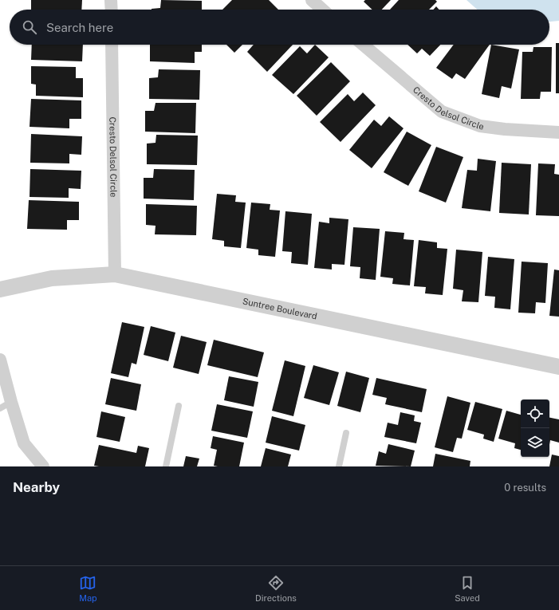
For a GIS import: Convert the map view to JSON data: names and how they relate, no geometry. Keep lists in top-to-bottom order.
{
  "streets": {
    "street": ["Cresto Delsol Circle", "Suntree Boulevard"]
  },
  "crossings": [
    ["Cresto Delsol Circle", "Suntree Boulevard"]
  ],
  "page": {
    "search": "Search here",
    "heading": ["Nearby", "0 results"],
    "nav": ["Map", "Directions", "Saved"]
  }
}
